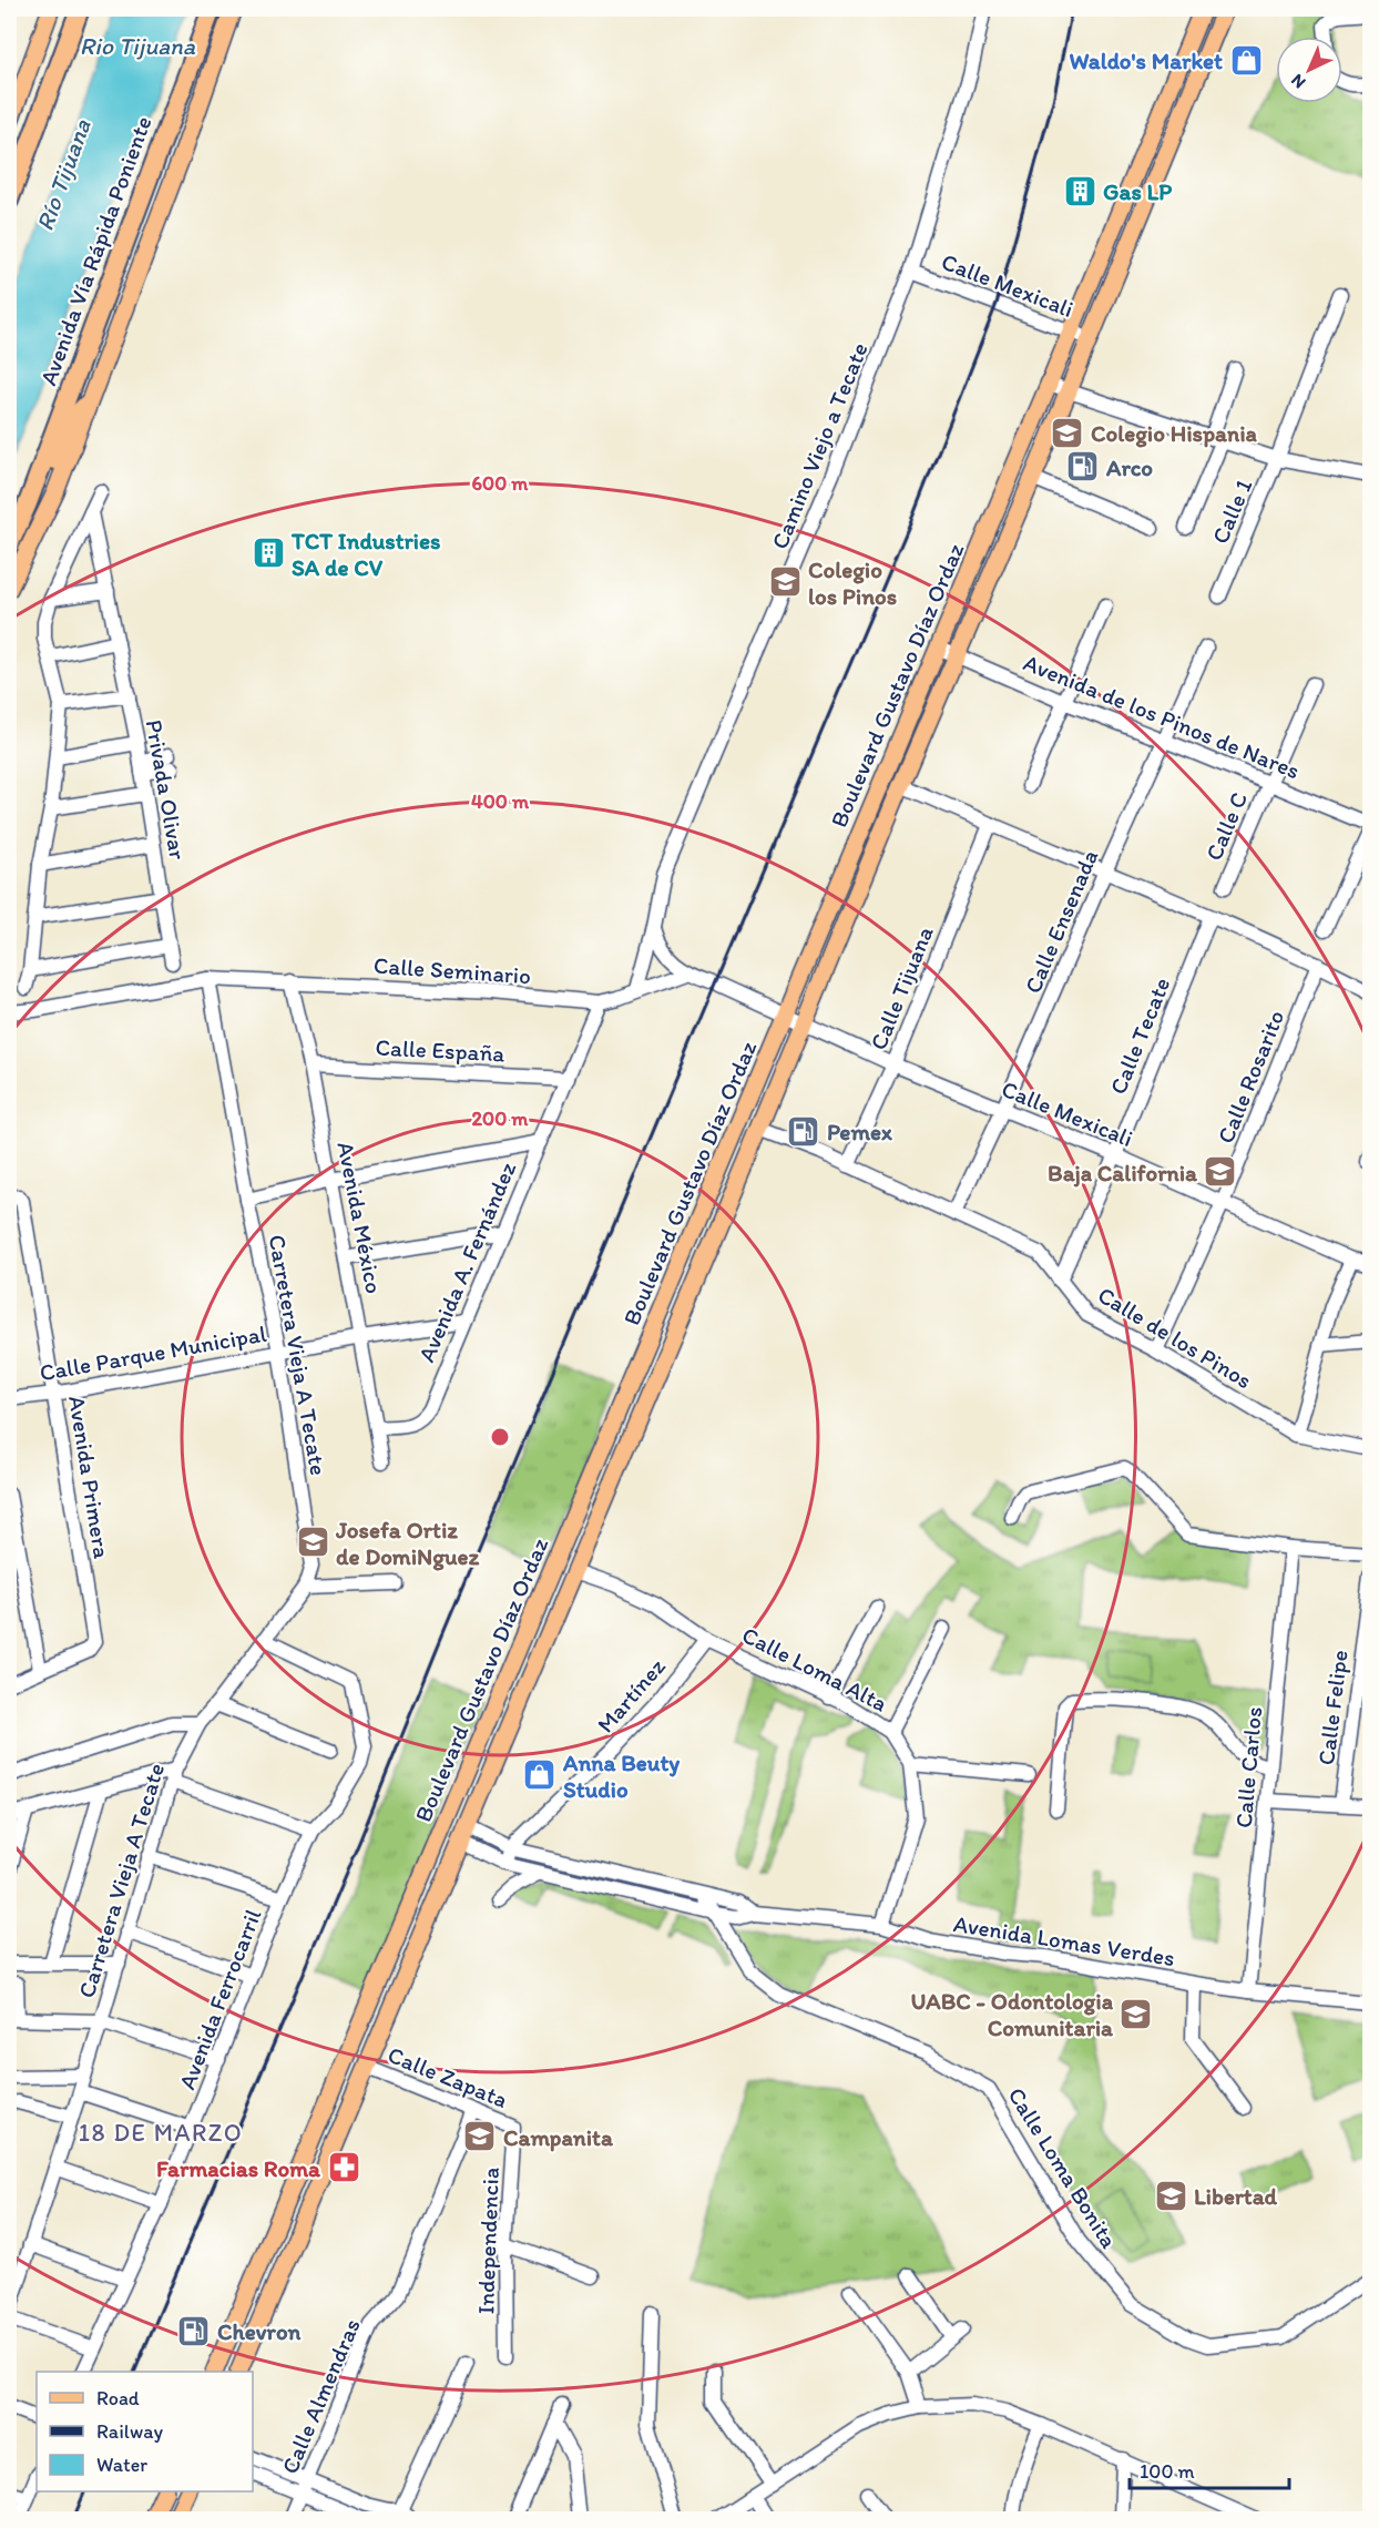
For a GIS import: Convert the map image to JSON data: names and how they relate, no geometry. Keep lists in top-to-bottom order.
{
  "streets": {
    "highway": ["Avenida Vía Rápida Poniente"],
    "main road": ["Boulevard Gustavo Díaz Ordaz"],
    "street": [
      "Calle Mexicali",
      "Camino Viejo a Tecate",
      "Calle 1",
      "Avenida de los Pinos de Nares",
      "Privada Olivar",
      "Calle C",
      "Calle Ensenada",
      "Calle Seminario",
      "Calle Tijuana",
      "Calle Tecate",
      "Calle España",
      "Calle Rosarito",
      "Avenida México",
      "Avenida A. Fernández",
      "Calle de los Pinos",
      "Calle Parque Municipal",
      "Carretera Vieja A Tecate",
      "Avenida Primera",
      "Calle Loma Alta",
      "Martínez",
      "Calle Felipe",
      "Calle Carlos",
      "Avenida Lomas Verdes",
      "Avenida Ferrocarril",
      "Calle Zapata",
      "Calle Loma Bonita",
      "Independencia",
      "Calle Almendras"
    ]
  },
  "crossings": [
    ["Calle Mexicali", "Camino Viejo a Tecate"],
    ["Calle Mexicali", "Boulevard Gustavo Díaz Ordaz"],
    ["Calle Mexicali", "Calle Ensenada"],
    ["Calle Mexicali", "Calle Tijuana"],
    ["Calle Mexicali", "Calle Tecate"],
    ["Calle Mexicali", "Calle Rosarito"],
    ["Camino Viejo a Tecate", "Calle Seminario"],
    ["Boulevard Gustavo Díaz Ordaz", "Avenida de los Pinos de Nares"],
    ["Boulevard Gustavo Díaz Ordaz", "Calle de los Pinos"],
    ["Boulevard Gustavo Díaz Ordaz", "Calle Loma Alta"],
    ["Boulevard Gustavo Díaz Ordaz", "Avenida Lomas Verdes"],
    ["Boulevard Gustavo Díaz Ordaz", "Calle Zapata"],
    ["Avenida de los Pinos de Nares", "Calle C"],
    ["Avenida de los Pinos de Nares", "Calle Ensenada"],
    ["Calle Ensenada", "Calle de los Pinos"],
    ["Calle Seminario", "Avenida México"],
    ["Calle Seminario", "Avenida A. Fernández"],
    ["Calle Seminario", "Carretera Vieja A Tecate"],
    ["Calle Tijuana", "Calle de los Pinos"],
    ["Calle Tecate", "Calle de los Pinos"],
    ["Calle España", "Avenida México"],
    ["Calle España", "Avenida A. Fernández"],
    ["Calle Rosarito", "Calle de los Pinos"],
    ["Avenida México", "Avenida A. Fernández"],
    ["Avenida México", "Calle Parque Municipal"],
    ["Avenida A. Fernández", "Calle Parque Municipal"],
    ["Calle Parque Municipal", "Carretera Vieja A Tecate"],
    ["Calle Parque Municipal", "Avenida Primera"],
    ["Carretera Vieja A Tecate", "Avenida Ferrocarril"],
    ["Calle Loma Alta", "Martínez"],
    ["Calle Loma Alta", "Avenida Lomas Verdes"],
    ["Martínez", "Avenida Lomas Verdes"],
    ["Calle Carlos", "Avenida Lomas Verdes"],
    ["Avenida Lomas Verdes", "Calle Loma Bonita"],
    ["Calle Zapata", "Independencia"],
    ["Calle Zapata", "Calle Almendras"]
  ],
  "districts": ["18 DE MARZO"],
  "water": ["Rio Tijuana", "Río Tijuana"],
  "places": {
    "shop": ["Waldo's Market", "Anna Beuty Studio"],
    "building": ["Gas LP", "TCT Industries SA de CV"],
    "school or university": [
      "Colegio Hispania",
      "Colegio los Pinos",
      "Baja California",
      "Josefa Ortiz de DomiNguez",
      "UABC - Odontologia Comunitaria",
      "Campanita",
      "Libertad"
    ],
    "fuel station": ["Arco", "Pemex", "Chevron"],
    "pharmacy": ["Farmacias Roma"]
  },
  "legend": ["Road", "Railway", "Water"],
  "scale_bar": "100 m",
  "north": "bottom left",
  "rings": ["600 m", "400 m", "200 m"]
}
